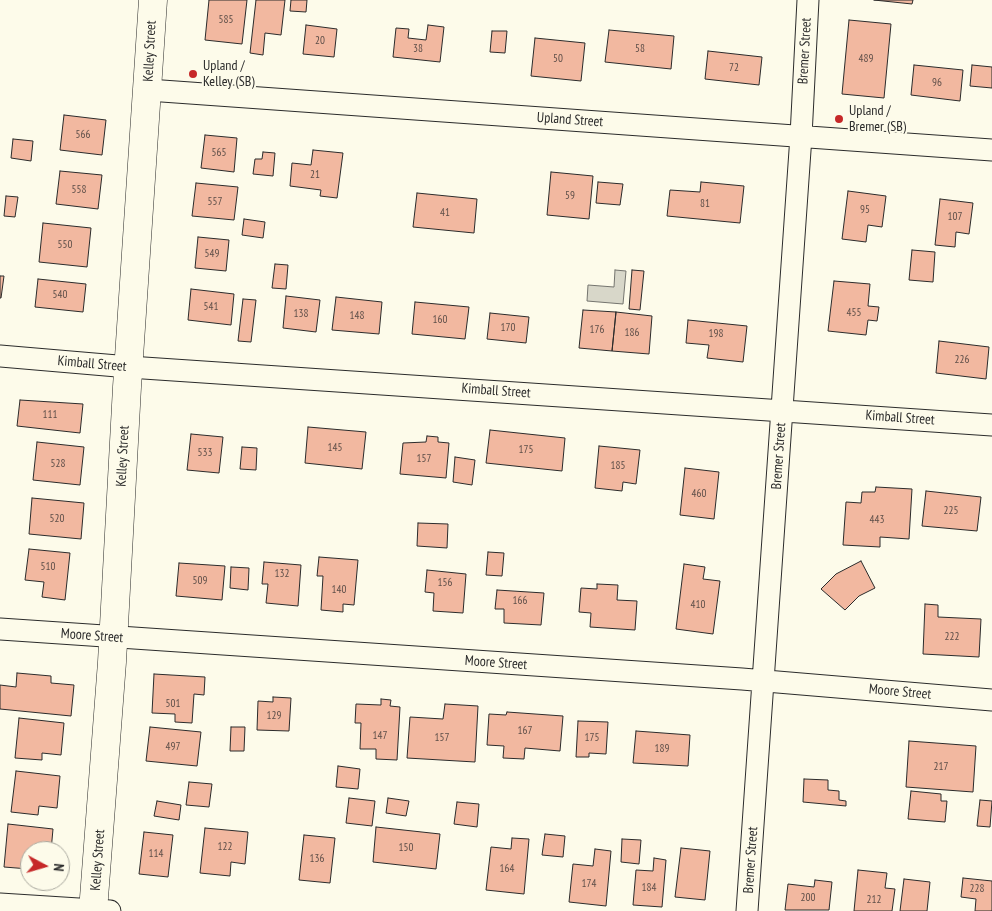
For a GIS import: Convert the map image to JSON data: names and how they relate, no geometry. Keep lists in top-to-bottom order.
{
  "streets": {
    "street": [
      "Kelley Street",
      "Bremer Street",
      "Upland Street",
      "Kimball Street",
      "Moore Street"
    ]
  },
  "crossings": [
    ["Kelley Street", "Upland Street"],
    ["Kelley Street", "Kimball Street"],
    ["Kelley Street", "Moore Street"],
    ["Bremer Street", "Upland Street"],
    ["Bremer Street", "Kimball Street"],
    ["Bremer Street", "Moore Street"]
  ],
  "places": ["Upland / Kelley (SB)", "Upland / Bremer (SB)"],
  "house_numbers": [
    "585",
    "20",
    "38",
    "58",
    "50",
    "489",
    "72",
    "96",
    "566",
    "565",
    "21",
    "558",
    "59",
    "557",
    "81",
    "95",
    "41",
    "107",
    "550",
    "549",
    "540",
    "541",
    "455",
    "138",
    "148",
    "160",
    "170",
    "176",
    "186",
    "198",
    "226",
    "111",
    "145",
    "175",
    "533",
    "157",
    "528",
    "185",
    "460",
    "225",
    "520",
    "443",
    "510",
    "132",
    "509",
    "156",
    "140",
    "166",
    "410",
    "222",
    "501",
    "129",
    "167",
    "147",
    "157",
    "175",
    "497",
    "189",
    "217",
    "122",
    "150",
    "114",
    "136",
    "164",
    "174",
    "184",
    "228",
    "200",
    "212"
  ],
  "north": "right"
}
